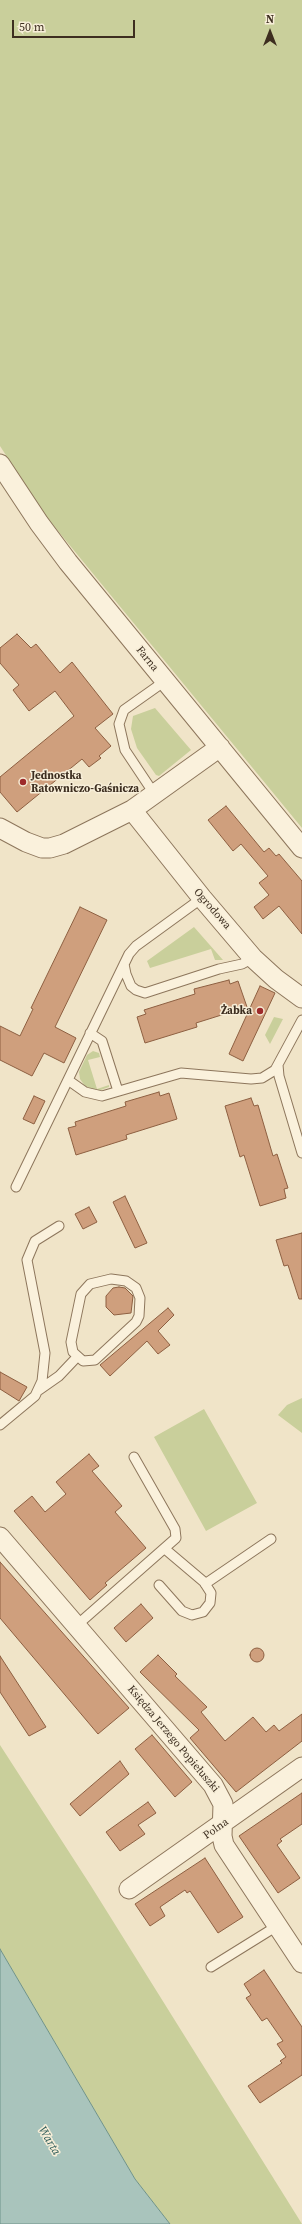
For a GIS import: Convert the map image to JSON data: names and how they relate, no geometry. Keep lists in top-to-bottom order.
{
  "streets": {
    "street": [
      "Farna",
      "Ogrodowa",
      "Księdza Jerzego Popiełuszki",
      "Polna"
    ]
  },
  "crossings": [
    ["Księdza Jerzego Popiełuszki", "Polna"]
  ],
  "water": ["Warta"],
  "places": ["Jednostka Ratowniczo-Gaśnicza", "Żabka"],
  "scale_bar": "50 m",
  "north": "top"
}
